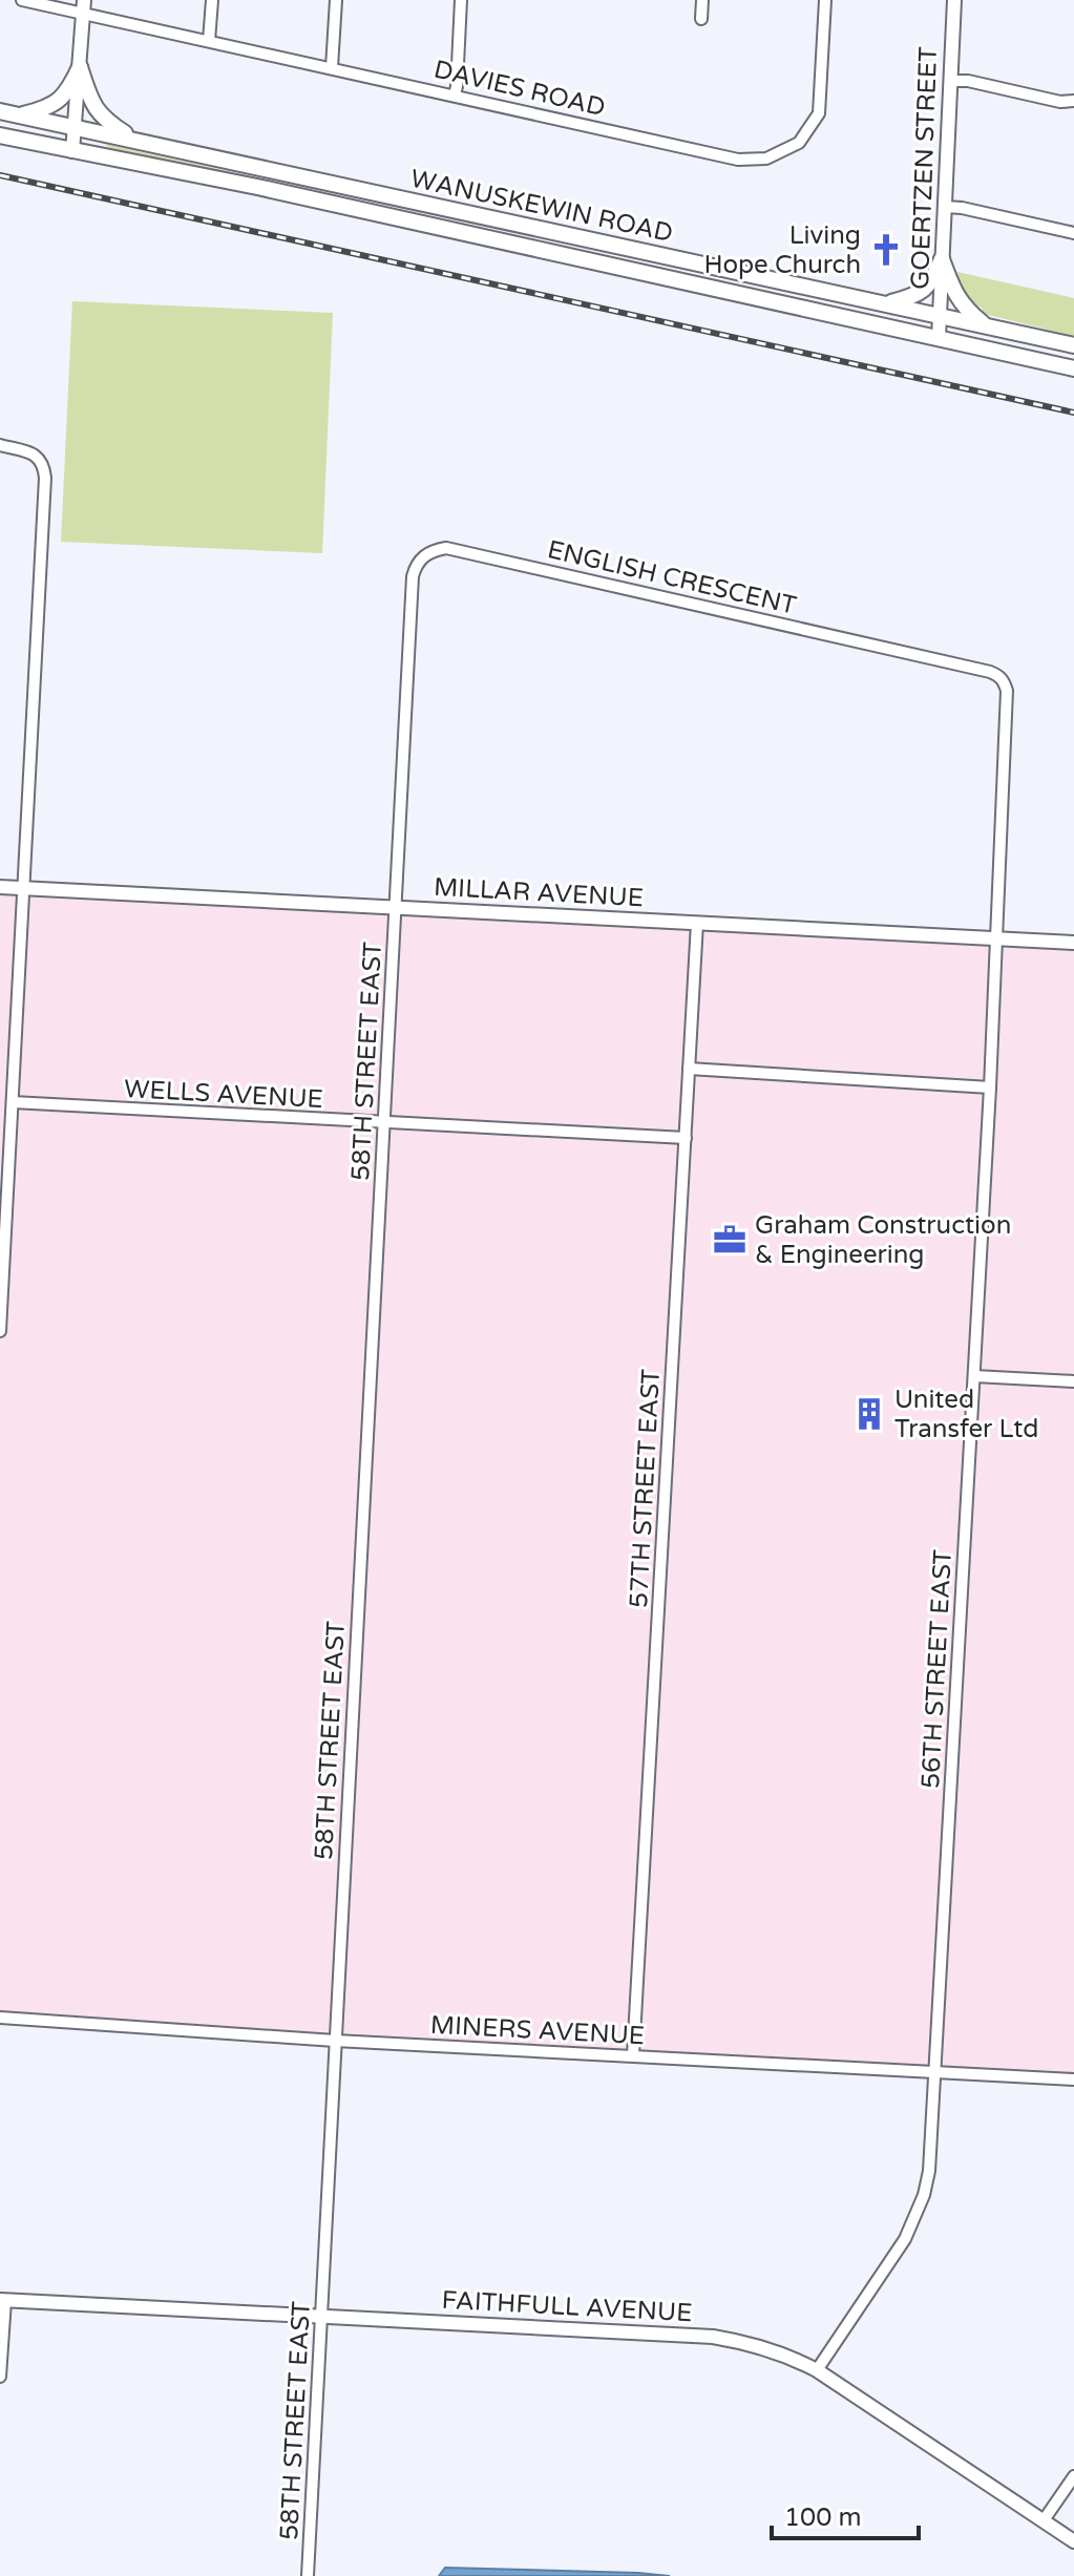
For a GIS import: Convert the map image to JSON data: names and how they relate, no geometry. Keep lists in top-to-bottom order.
{
  "streets": {
    "main road": ["WANUSKEWIN ROAD"],
    "street": [
      "DAVIES ROAD",
      "GOERTZEN STREET",
      "ENGLISH CRESCENT",
      "MILLAR AVENUE",
      "58TH STREET EAST",
      "WELLS AVENUE",
      "57TH STREET EAST",
      "56TH STREET EAST",
      "MINERS AVENUE",
      "FAITHFULL AVENUE"
    ]
  },
  "crossings": [
    ["GOERTZEN STREET", "WANUSKEWIN ROAD"],
    ["ENGLISH CRESCENT", "MILLAR AVENUE"],
    ["ENGLISH CRESCENT", "58TH STREET EAST"],
    ["ENGLISH CRESCENT", "56TH STREET EAST"],
    ["MILLAR AVENUE", "58TH STREET EAST"],
    ["MILLAR AVENUE", "57TH STREET EAST"],
    ["MILLAR AVENUE", "56TH STREET EAST"],
    ["58TH STREET EAST", "WELLS AVENUE"],
    ["58TH STREET EAST", "MINERS AVENUE"],
    ["58TH STREET EAST", "FAITHFULL AVENUE"],
    ["WELLS AVENUE", "57TH STREET EAST"],
    ["57TH STREET EAST", "MINERS AVENUE"],
    ["56TH STREET EAST", "MINERS AVENUE"],
    ["56TH STREET EAST", "FAITHFULL AVENUE"]
  ],
  "places": {
    "church": ["Living Hope Church"],
    "office": ["Graham Construction & Engineering"],
    "building": ["United Transfer Ltd"]
  },
  "scale_bar": "100 m"
}
